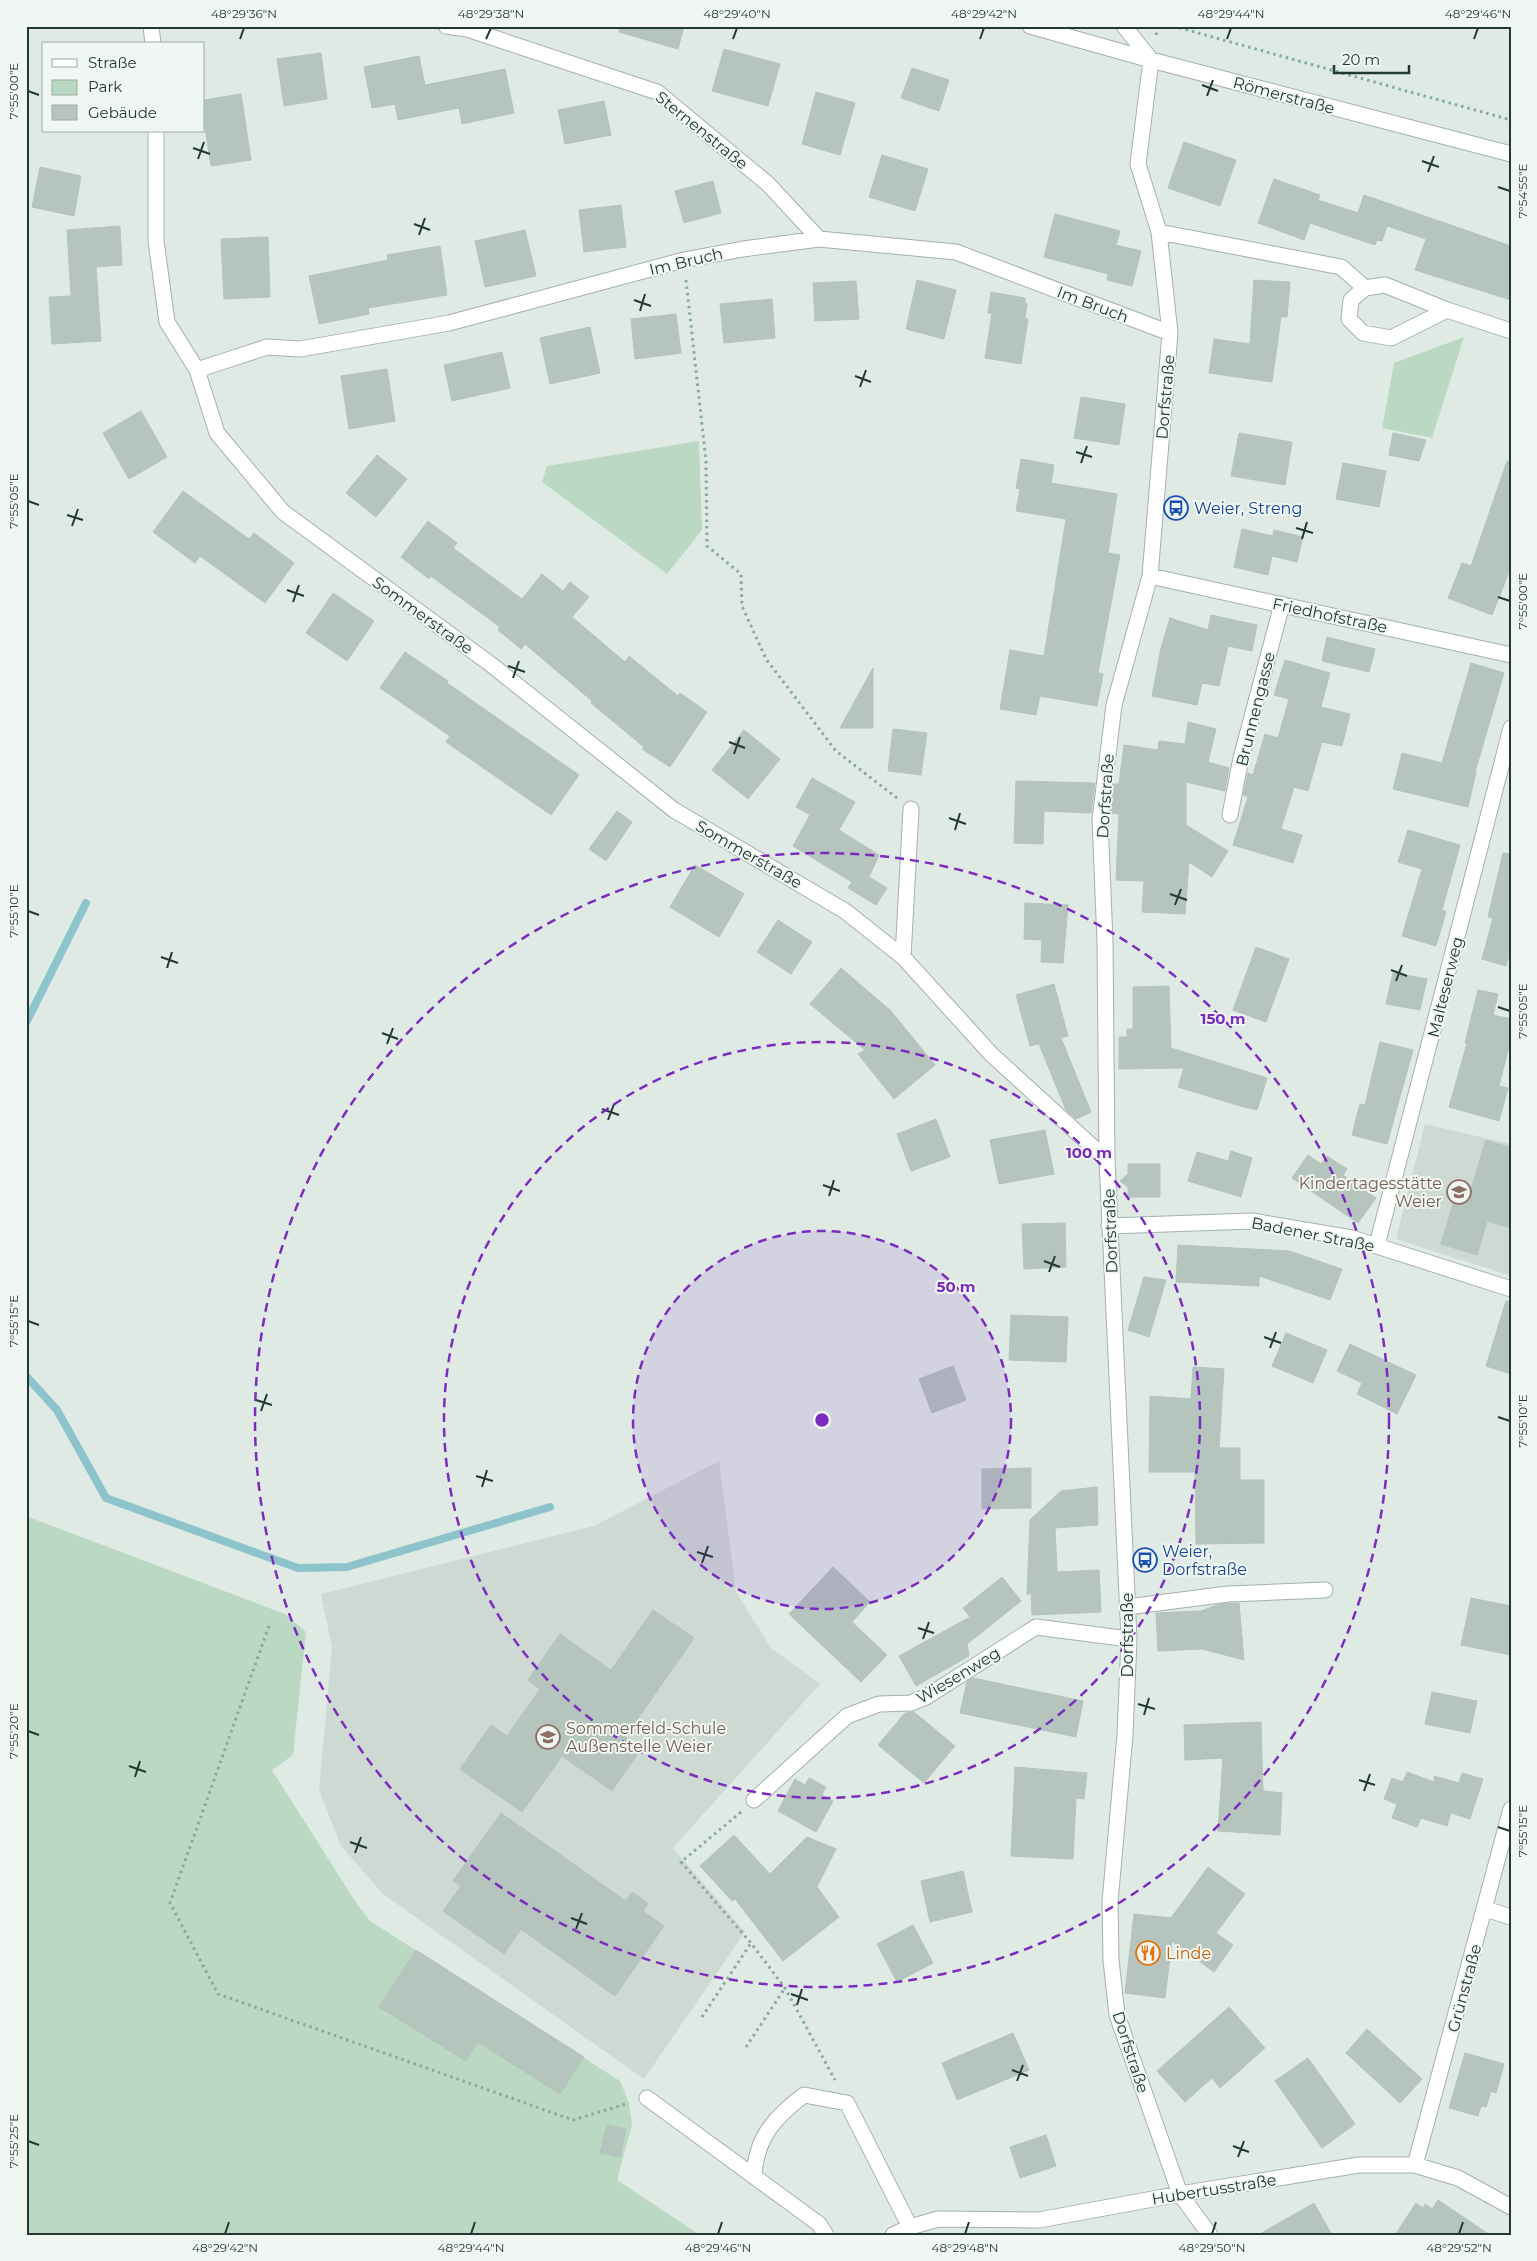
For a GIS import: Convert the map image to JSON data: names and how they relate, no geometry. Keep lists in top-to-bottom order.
{
  "streets": {
    "street": [
      "Römerstraße",
      "Sternenstraße",
      "Im Bruch",
      "Dorfstraße",
      "Sommerstraße",
      "Friedhofstraße",
      "Brunnengasse",
      "Malteserweg",
      "Badener Straße",
      "Wiesenweg",
      "Grünstraße",
      "Hubertusstraße"
    ]
  },
  "crossings": [
    ["Römerstraße", "Dorfstraße"],
    ["Sternenstraße", "Im Bruch"],
    ["Im Bruch", "Dorfstraße"],
    ["Im Bruch", "Sommerstraße"],
    ["Dorfstraße", "Sommerstraße"],
    ["Dorfstraße", "Friedhofstraße"],
    ["Dorfstraße", "Badener Straße"],
    ["Dorfstraße", "Wiesenweg"],
    ["Dorfstraße", "Hubertusstraße"],
    ["Friedhofstraße", "Brunnengasse"],
    ["Malteserweg", "Badener Straße"],
    ["Grünstraße", "Hubertusstraße"]
  ],
  "places": {
    "bus stop": ["Weier, Streng", "Weier, Dorfstraße"],
    "school or university": ["Kindertagesstätte Weier", "Sommerfeld-Schule Außenstelle Weier"],
    "restaurant": ["Linde"]
  },
  "legend": ["Straße", "Park", "Gebäude"],
  "scale_bar": "20 m",
  "coordinates": [
    "48°29'36\"N",
    "48°29'38\"N",
    "48°29'40\"N",
    "48°29'42\"N",
    "48°29'44\"N",
    "48°29'46\"N",
    "7°55'00\"E",
    "7°54'55\"E",
    "7°55'05\"E",
    "7°55'10\"E",
    "7°55'15\"E",
    "7°55'20\"E",
    "7°55'25\"E",
    "48°29'48\"N",
    "48°29'50\"N",
    "48°29'52\"N"
  ],
  "rings": ["150 m", "100 m", "50 m"]
}
